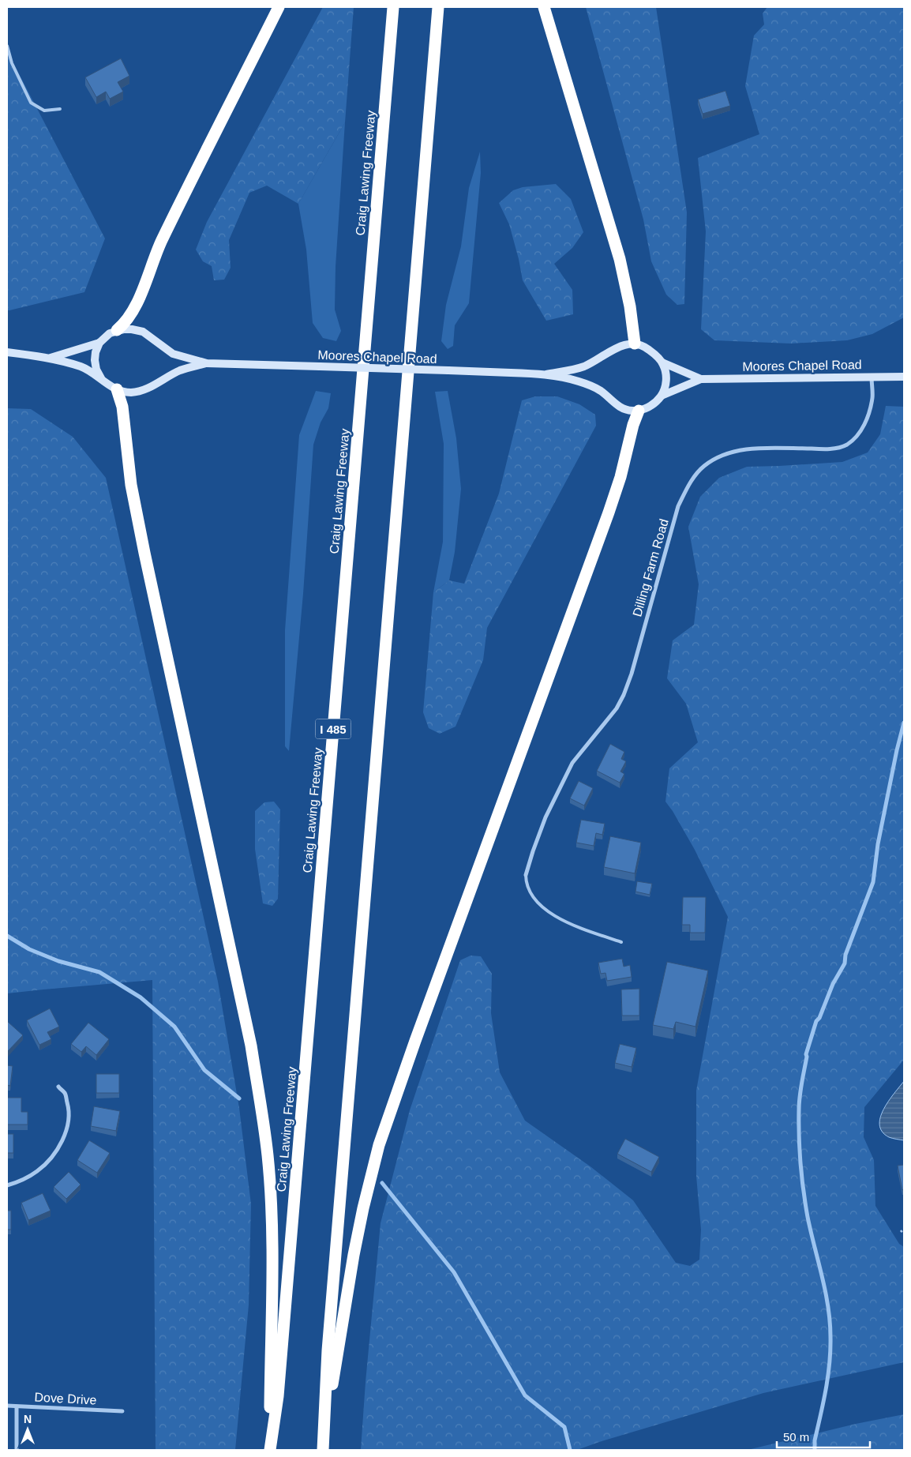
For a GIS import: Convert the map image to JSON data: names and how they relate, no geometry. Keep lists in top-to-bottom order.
{
  "streets": {
    "highway": ["Craig Lawing Freeway", "I 485"],
    "main road": ["Moores Chapel Road"],
    "street": ["Dilling Farm Road", "Dove Drive"]
  },
  "crossings": [
    ["Moores Chapel Road", "Dilling Farm Road"]
  ],
  "scale_bar": "50 m",
  "north": "top"
}
